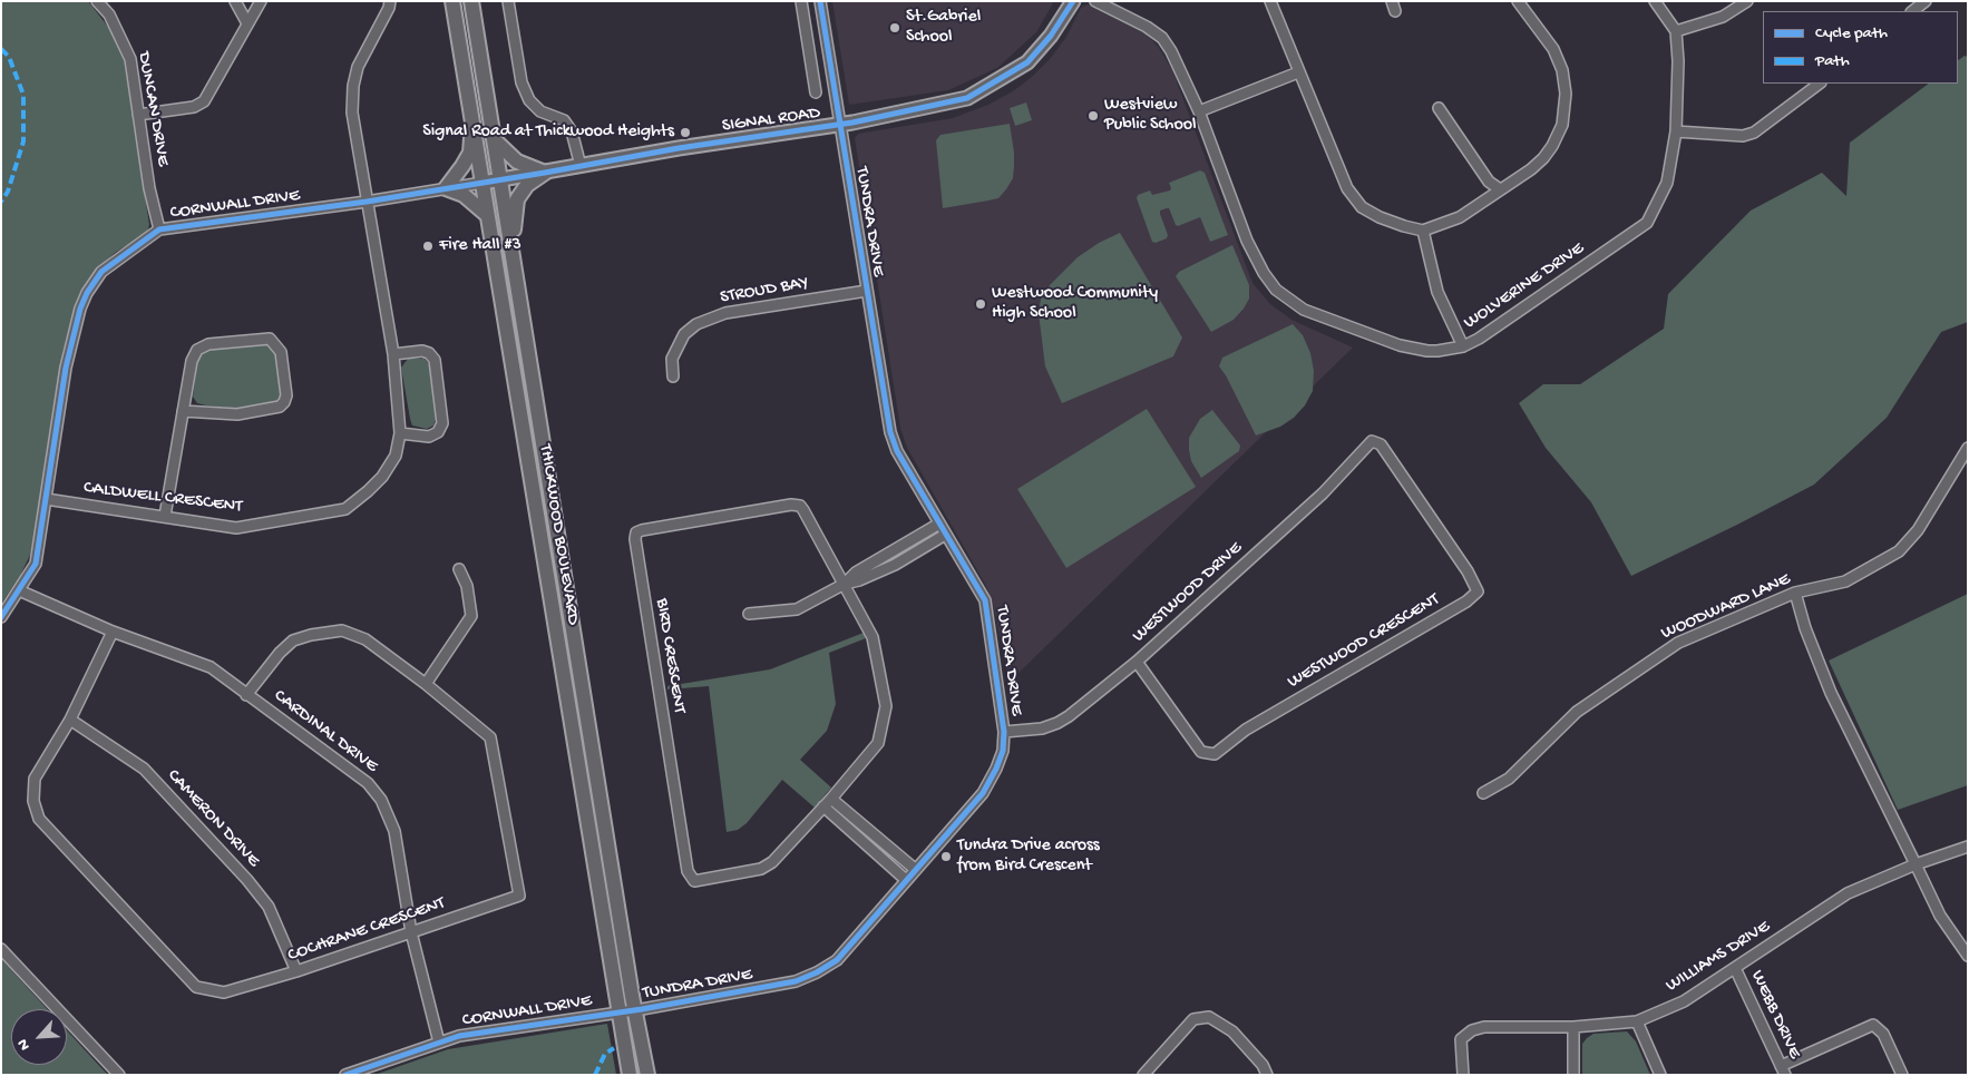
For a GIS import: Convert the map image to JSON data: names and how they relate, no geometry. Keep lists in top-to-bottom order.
{
  "streets": {
    "main road": ["THICKWOOD BOULEVARD"],
    "street": [
      "DUNCAN DRIVE",
      "SIGNAL ROAD",
      "CORNWALL DRIVE",
      "TUNDRA DRIVE",
      "WOLVERINE DRIVE",
      "STROUD BAY",
      "CALDWELL CRESCENT",
      "WESTWOOD DRIVE",
      "WOODWARD LANE",
      "WESTWOOD CRESCENT",
      "BIRD CRESCENT",
      "CARDINAL DRIVE",
      "CAMERON DRIVE",
      "COCHRANE CRESCENT",
      "WILLIAMS DRIVE",
      "WEBB DRIVE"
    ]
  },
  "crossings": [
    ["DUNCAN DRIVE", "CORNWALL DRIVE"],
    ["SIGNAL ROAD", "CORNWALL DRIVE"],
    ["SIGNAL ROAD", "TUNDRA DRIVE"],
    ["SIGNAL ROAD", "THICKWOOD BOULEVARD"],
    ["CORNWALL DRIVE", "TUNDRA DRIVE"],
    ["CORNWALL DRIVE", "CALDWELL CRESCENT"],
    ["CORNWALL DRIVE", "THICKWOOD BOULEVARD"],
    ["CORNWALL DRIVE", "CARDINAL DRIVE"],
    ["TUNDRA DRIVE", "STROUD BAY"],
    ["TUNDRA DRIVE", "THICKWOOD BOULEVARD"],
    ["TUNDRA DRIVE", "WESTWOOD DRIVE"],
    ["WESTWOOD DRIVE", "WESTWOOD CRESCENT"],
    ["CARDINAL DRIVE", "COCHRANE CRESCENT"],
    ["CAMERON DRIVE", "COCHRANE CRESCENT"],
    ["WILLIAMS DRIVE", "WEBB DRIVE"]
  ],
  "places": [
    "St.Gabriel School",
    "Westview Public School",
    "Signal Road at Thickwood Heights",
    "Fire Hall #3",
    "Westwood Community High School",
    "Tundra Drive across from Bird Crescent"
  ],
  "legend": ["Cycle path", "Path"],
  "north": "bottom left"
}
